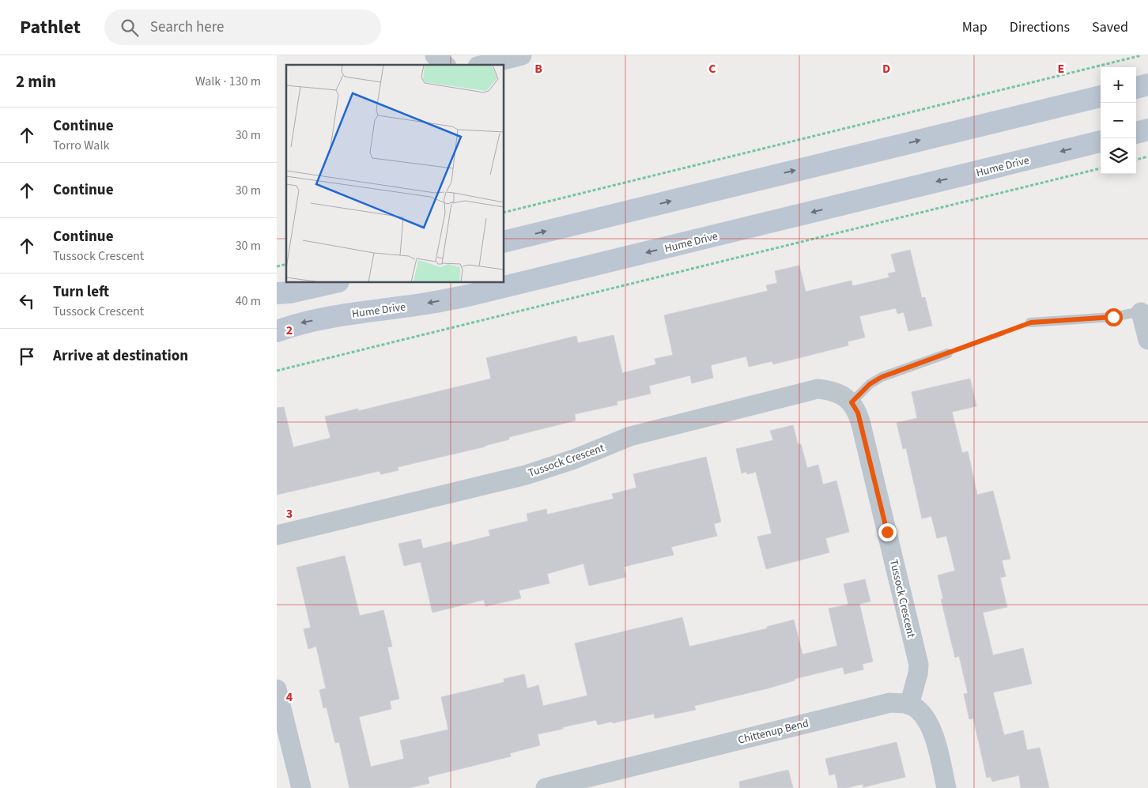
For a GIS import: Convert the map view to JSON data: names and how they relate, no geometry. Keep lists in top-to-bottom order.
{
  "streets": {
    "street": ["Hume Drive", "Tussock Crescent", "Chittenup Bend"]
  },
  "crossings": [
    ["Tussock Crescent", "Chittenup Bend"]
  ],
  "page": {
    "header": "Pathlet",
    "search": "Search here",
    "nav": ["Map", "Directions", "Saved"],
    "heading": ["2 min", "Walk · 130 m"],
    "map_buttons": ["+", "−"],
    "list": [
      ["Continue", "Torro Walk", "30 m"],
      ["Continue", "30 m"],
      ["Continue", "Tussock Crescent", "30 m"],
      ["Turn left", "Tussock Crescent", "40 m"],
      "Arrive at destination"
    ]
  },
  "grid": {
    "columns": [
      "B",
      "C",
      "D",
      "E"
    ],
    "rows": ["2", "3", "4"]
  }
}
